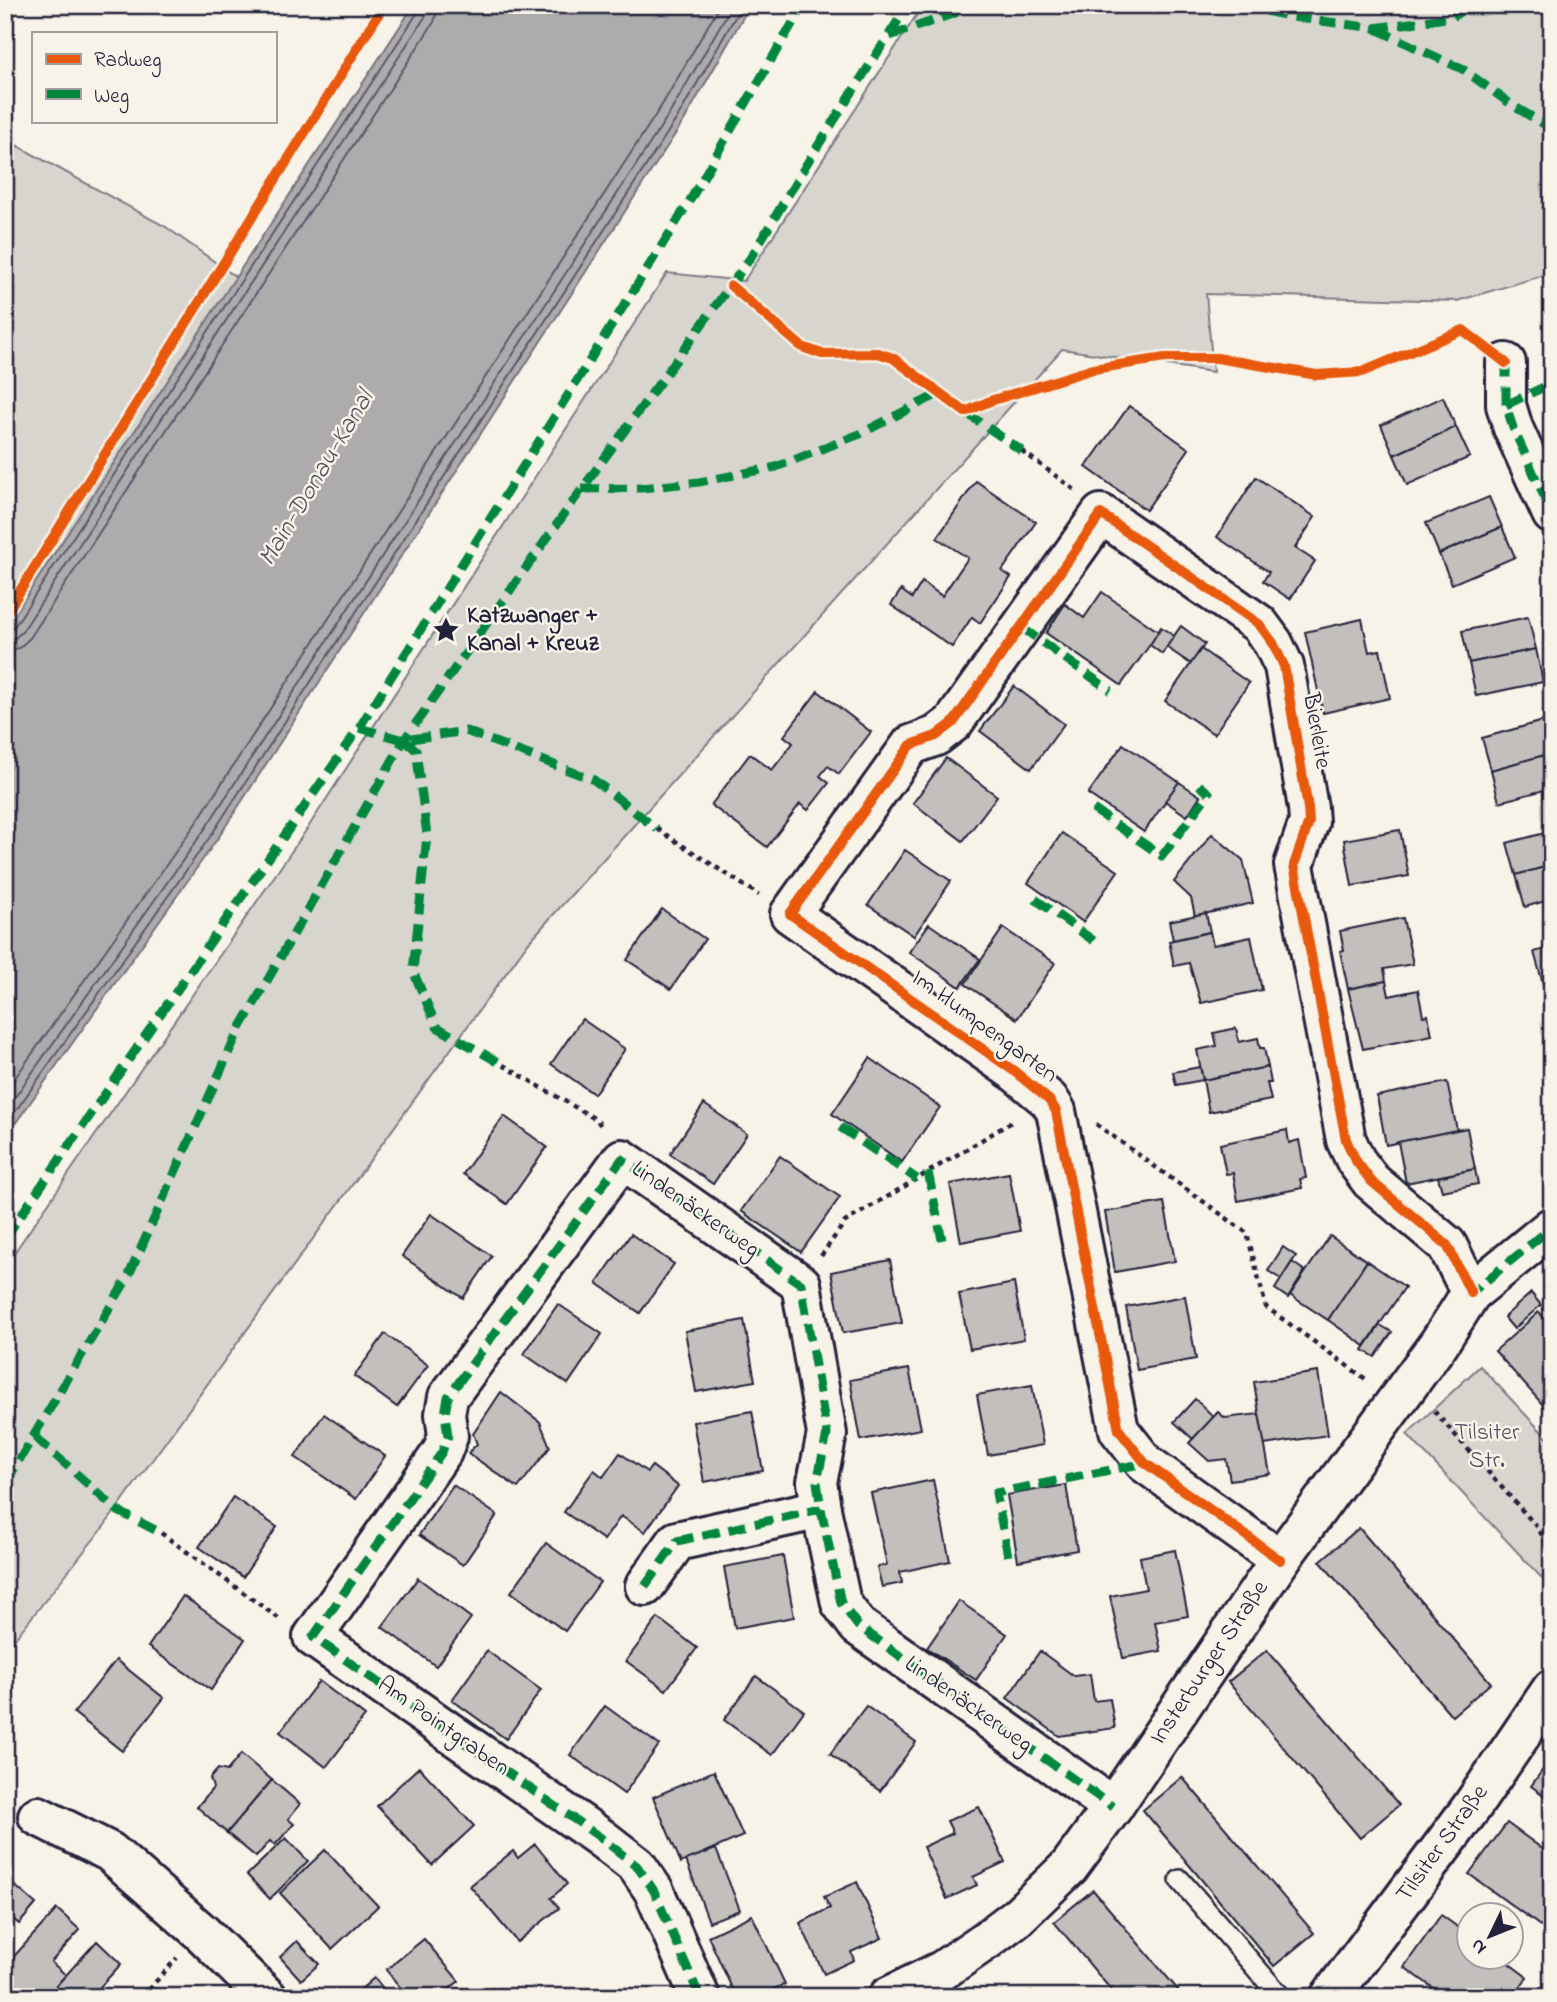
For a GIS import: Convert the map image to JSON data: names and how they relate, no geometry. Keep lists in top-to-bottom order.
{
  "streets": {
    "street": [
      "Bierleite",
      "Im Humpengarten",
      "Lindenäckerweg",
      "Insterburger Straße",
      "Am Pointgraben",
      "Tilsiter Straße"
    ]
  },
  "crossings": [
    ["Bierleite", "Insterburger Straße"],
    ["Im Humpengarten", "Insterburger Straße"],
    ["Lindenäckerweg", "Insterburger Straße"],
    ["Lindenäckerweg", "Am Pointgraben"]
  ],
  "water": ["Main-Donau-Kanal"],
  "parks": ["Tilsiter Str."],
  "places": {
    "place": ["Katzwanger + Kanal + Kreuz"]
  },
  "legend": ["Radweg", "Weg"],
  "north": "bottom left"
}
